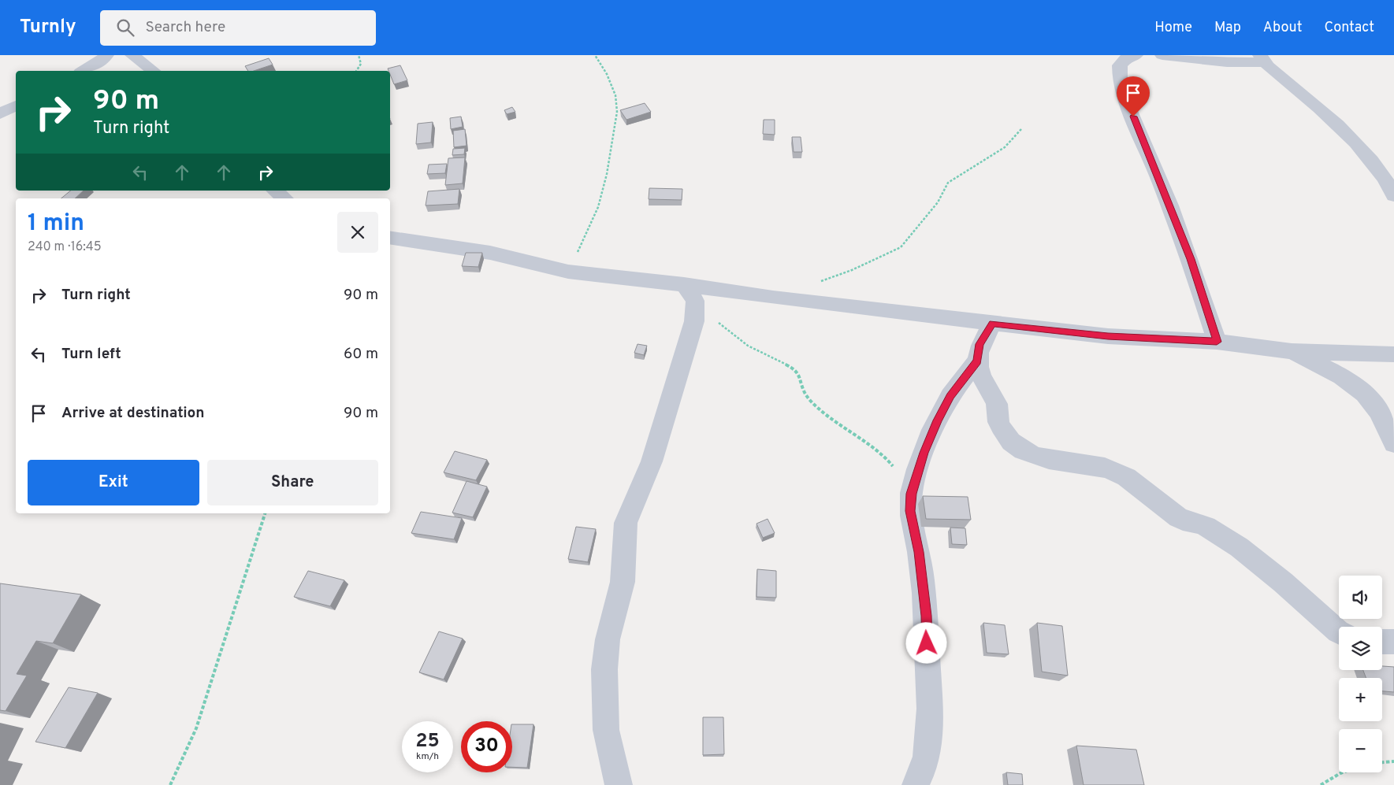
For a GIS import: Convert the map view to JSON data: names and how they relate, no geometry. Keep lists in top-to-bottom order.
{
  "page": {
    "header": "Turnly",
    "search": "Search here",
    "nav": [
      "Home",
      "Map",
      "About",
      "Contact"
    ],
    "turn": ["90 m", "Turn right"],
    "heading": ["1 min", "240 m · 16:45"],
    "list": [
      {
        "name": "Turn right",
        "value": "90 m"
      },
      {
        "name": "Turn left",
        "value": "60 m"
      },
      {
        "name": "Arrive at destination",
        "value": "90 m"
      }
    ],
    "buttons": ["Exit", "Share"],
    "map_buttons": ["+", "−"],
    "speed": "25 km/h",
    "limit": "30"
  }
}
